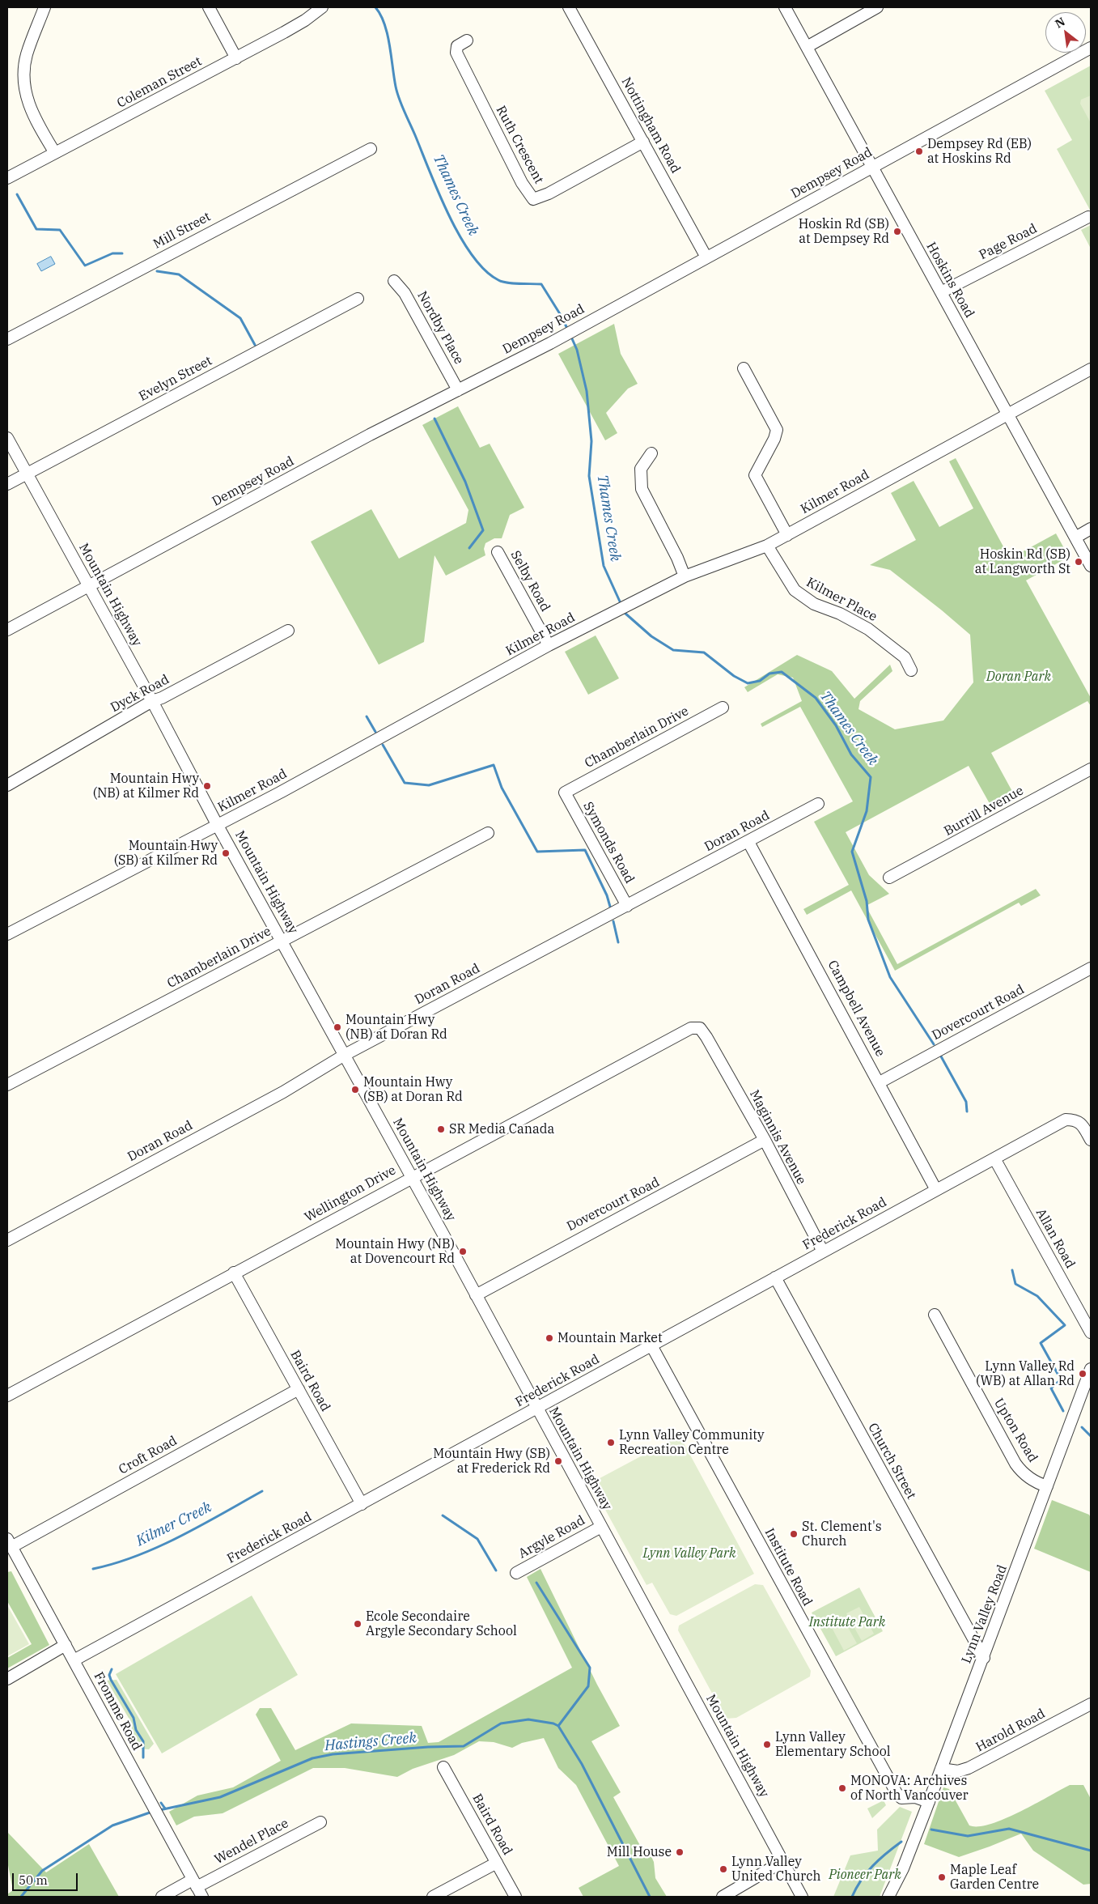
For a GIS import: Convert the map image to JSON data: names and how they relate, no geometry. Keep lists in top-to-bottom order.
{
  "streets": {
    "street": [
      "Coleman Street",
      "Nottingham Road",
      "Ruth Crescent",
      "Dempsey Road",
      "Mill Street",
      "Page Road",
      "Hoskins Road",
      "Nordby Place",
      "Evelyn Street",
      "Kilmer Road",
      "Selby Road",
      "Mountain Highway",
      "Kilmer Place",
      "Dyck Road",
      "Chamberlain Drive",
      "Burrill Avenue",
      "Doran Road",
      "Symonds Road",
      "Campbell Avenue",
      "Dovercourt Road",
      "Maginnis Avenue",
      "Wellington Drive",
      "Frederick Road",
      "Allan Road",
      "Baird Road",
      "Upton Road",
      "Croft Road",
      "Church Street",
      "Argyle Road",
      "Institute Road",
      "Lynn Valley Road",
      "Fromme Road",
      "Harold Road",
      "Wendel Place"
    ]
  },
  "crossings": [
    ["Nottingham Road", "Ruth Crescent"],
    ["Nottingham Road", "Dempsey Road"],
    ["Dempsey Road", "Hoskins Road"],
    ["Dempsey Road", "Nordby Place"],
    ["Dempsey Road", "Mountain Highway"],
    ["Page Road", "Hoskins Road"],
    ["Hoskins Road", "Kilmer Road"],
    ["Evelyn Street", "Mountain Highway"],
    ["Kilmer Road", "Selby Road"],
    ["Kilmer Road", "Mountain Highway"],
    ["Kilmer Road", "Kilmer Place"],
    ["Mountain Highway", "Dyck Road"],
    ["Mountain Highway", "Chamberlain Drive"],
    ["Mountain Highway", "Doran Road"],
    ["Mountain Highway", "Dovercourt Road"],
    ["Mountain Highway", "Wellington Drive"],
    ["Mountain Highway", "Frederick Road"],
    ["Mountain Highway", "Argyle Road"],
    ["Chamberlain Drive", "Symonds Road"],
    ["Doran Road", "Symonds Road"],
    ["Doran Road", "Campbell Avenue"],
    ["Campbell Avenue", "Dovercourt Road"],
    ["Campbell Avenue", "Frederick Road"],
    ["Dovercourt Road", "Maginnis Avenue"],
    ["Maginnis Avenue", "Wellington Drive"],
    ["Maginnis Avenue", "Frederick Road"],
    ["Wellington Drive", "Baird Road"],
    ["Frederick Road", "Allan Road"],
    ["Frederick Road", "Baird Road"],
    ["Frederick Road", "Church Street"],
    ["Frederick Road", "Institute Road"],
    ["Frederick Road", "Fromme Road"],
    ["Baird Road", "Croft Road"],
    ["Upton Road", "Lynn Valley Road"],
    ["Croft Road", "Fromme Road"],
    ["Church Street", "Lynn Valley Road"],
    ["Institute Road", "Lynn Valley Road"],
    ["Lynn Valley Road", "Harold Road"],
    ["Fromme Road", "Wendel Place"]
  ],
  "water": ["Thames Creek", "Kilmer Creek", "Hastings Creek"],
  "parks": [
    "Doran Park",
    "Lynn Valley Park",
    "Institute Park",
    "Pioneer Park"
  ],
  "places": [
    "Dempsey Rd (EB) at Hoskins Rd",
    "Hoskin Rd (SB) at Dempsey Rd",
    "Hoskin Rd (SB) at Langworth St",
    "Mountain Hwy (NB) at Kilmer Rd",
    "Mountain Hwy (SB) at Kilmer Rd",
    "Mountain Hwy (NB) at Doran Rd",
    "Mountain Hwy (SB) at Doran Rd",
    "SR Media Canada",
    "Mountain Hwy (NB) at Dovencourt Rd",
    "Mountain Market",
    "Lynn Valley Rd (WB) at Allan Rd",
    "Lynn Valley Community Recreation Centre",
    "Mountain Hwy (SB) at Frederick Rd",
    "St. Clement's Church",
    "Ecole Secondaire Argyle Secondary School",
    "Lynn Valley Elementary School",
    "MONOVA: Archives of North Vancouver",
    "Mill House",
    "Lynn Valley United Church",
    "Maple Leaf Garden Centre"
  ],
  "scale_bar": "50 m",
  "north": "top left"
}
